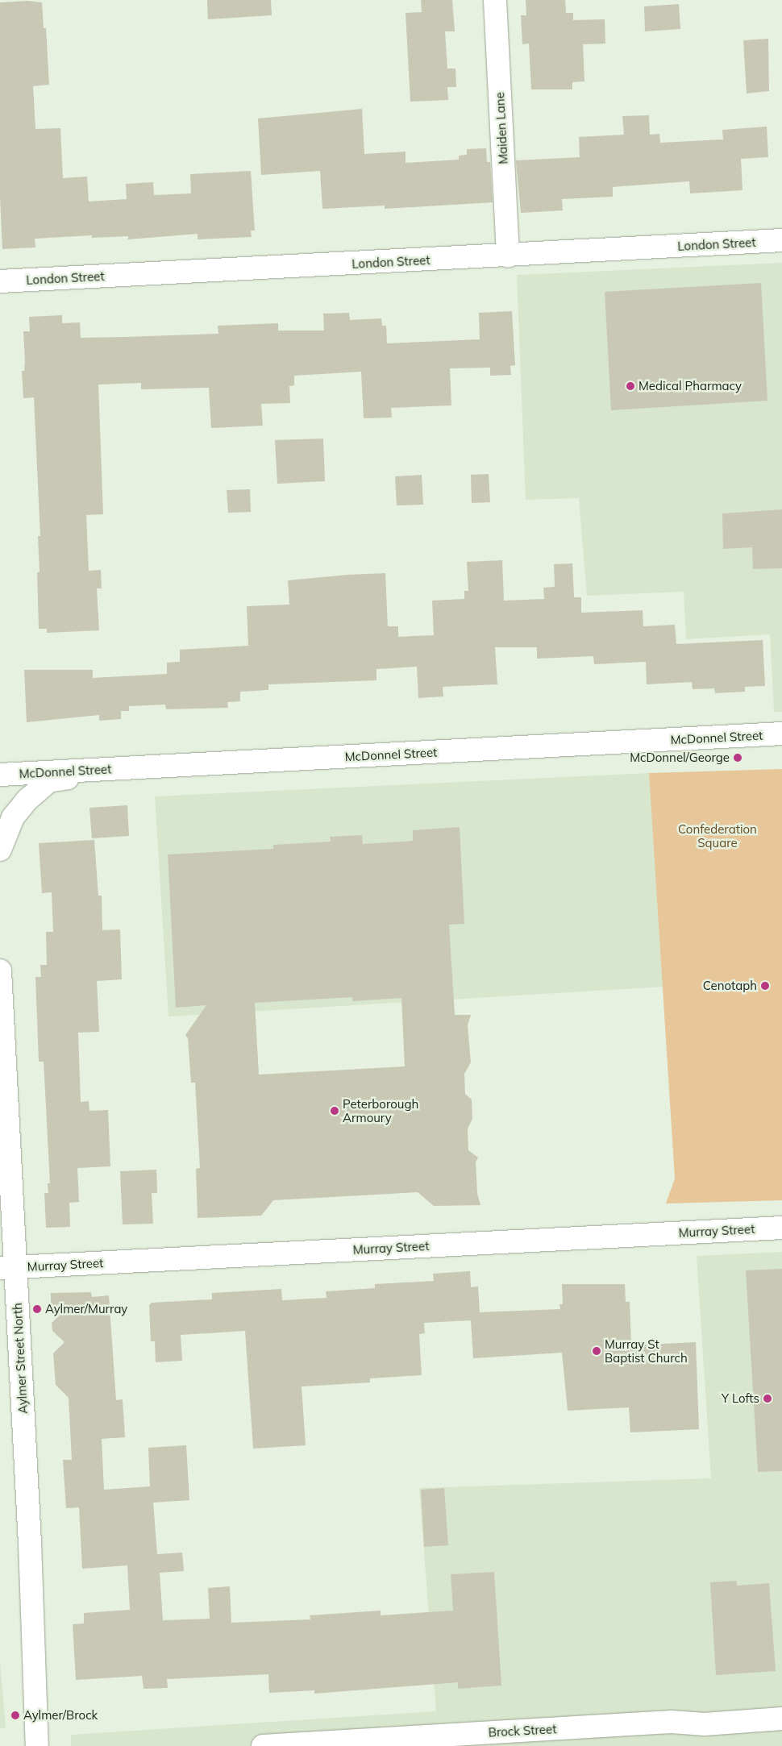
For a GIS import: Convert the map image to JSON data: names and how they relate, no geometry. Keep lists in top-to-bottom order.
{
  "streets": {
    "street": [
      "Maiden Lane",
      "London Street",
      "McDonnel Street",
      "Murray Street",
      "Aylmer Street North",
      "Brock Street"
    ]
  },
  "crossings": [
    ["Maiden Lane", "London Street"],
    ["Murray Street", "Aylmer Street North"]
  ],
  "parks": ["Confederation Square"],
  "places": [
    "Medical Pharmacy",
    "McDonnel/George",
    "Cenotaph",
    "Peterborough Armoury",
    "Aylmer/Murray",
    "Murray St Baptist Church",
    "Y Lofts",
    "Aylmer/Brock"
  ]
}
